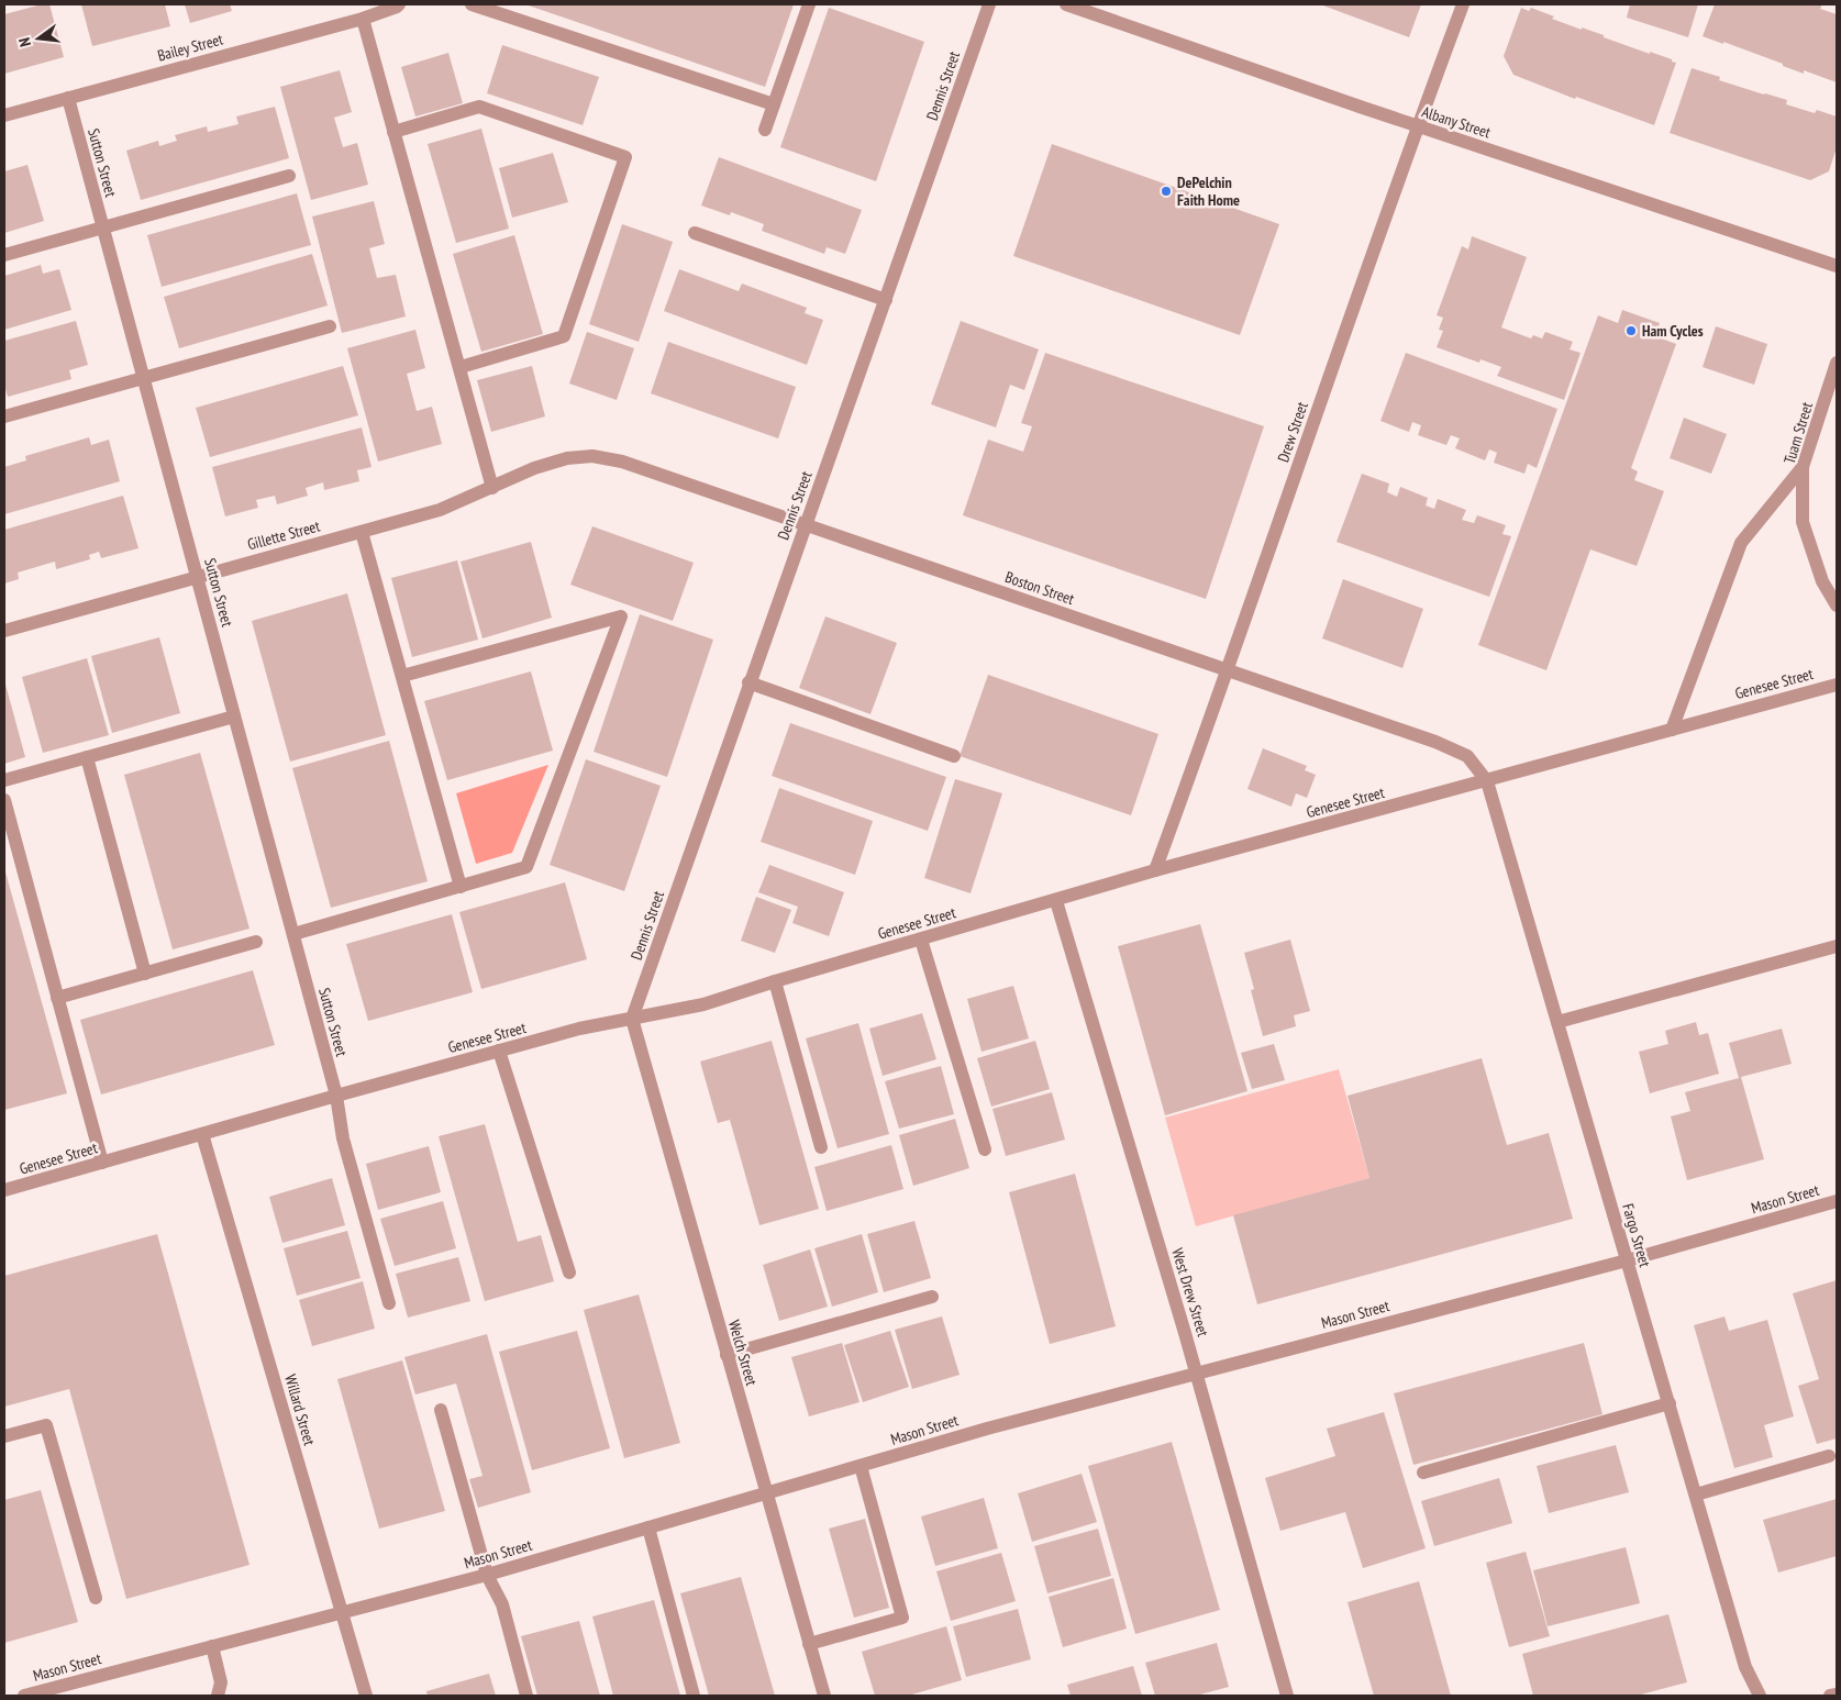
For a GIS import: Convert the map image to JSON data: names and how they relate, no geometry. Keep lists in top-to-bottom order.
{
  "streets": {
    "street": [
      "Bailey Street",
      "Dennis Street",
      "Albany Street",
      "Sutton Street",
      "Drew Street",
      "Tuam Street",
      "Gillette Street",
      "Boston Street",
      "Genesee Street",
      "Mason Street",
      "Fargo Street",
      "West Drew Street",
      "Welch Street",
      "Willard Street"
    ]
  },
  "crossings": [
    ["Bailey Street", "Sutton Street"],
    ["Dennis Street", "Boston Street"],
    ["Dennis Street", "Genesee Street"],
    ["Dennis Street", "Welch Street"],
    ["Albany Street", "Drew Street"],
    ["Sutton Street", "Gillette Street"],
    ["Sutton Street", "Genesee Street"],
    ["Drew Street", "Boston Street"],
    ["Drew Street", "Genesee Street"],
    ["Gillette Street", "Boston Street"],
    ["Boston Street", "Genesee Street"],
    ["Boston Street", "Fargo Street"],
    ["Genesee Street", "Fargo Street"],
    ["Genesee Street", "West Drew Street"],
    ["Genesee Street", "Welch Street"],
    ["Genesee Street", "Willard Street"],
    ["Mason Street", "Fargo Street"],
    ["Mason Street", "West Drew Street"],
    ["Mason Street", "Welch Street"],
    ["Mason Street", "Willard Street"]
  ],
  "places": ["DePelchin Faith Home", "Ham Cycles"],
  "north": "left"
}
